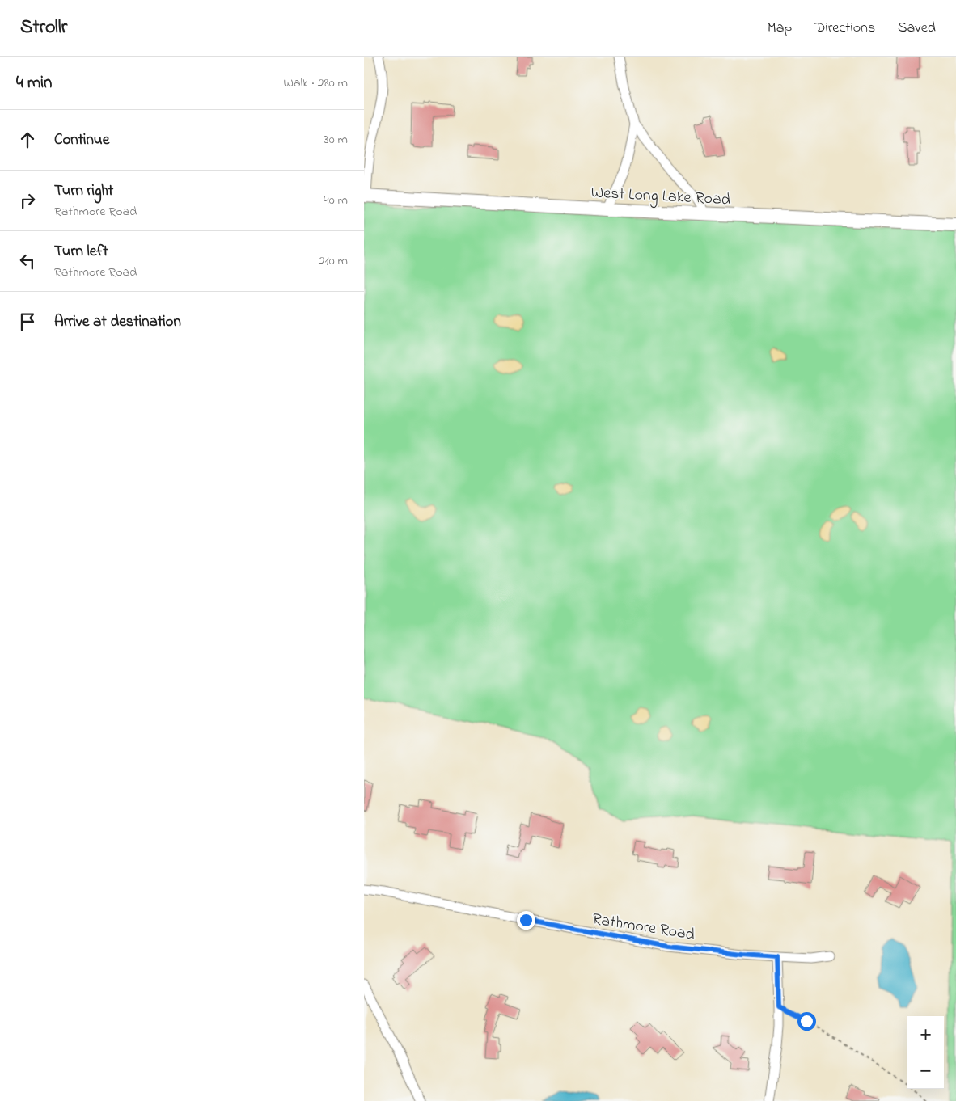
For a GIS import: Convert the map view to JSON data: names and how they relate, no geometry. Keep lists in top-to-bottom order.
{
  "streets": {
    "main road": ["West Long Lake Road"],
    "street": ["Rathmore Road"]
  },
  "page": {
    "header": "Strollr",
    "nav": ["Map", "Directions", "Saved"],
    "heading": ["4 min", "Walk · 280 m"],
    "list": [
      ["Continue", "30 m"],
      ["Turn right", "Rathmore Road", "40 m"],
      ["Turn left", "Rathmore Road", "210 m"],
      "Arrive at destination"
    ],
    "map_buttons": ["+", "−"]
  }
}
